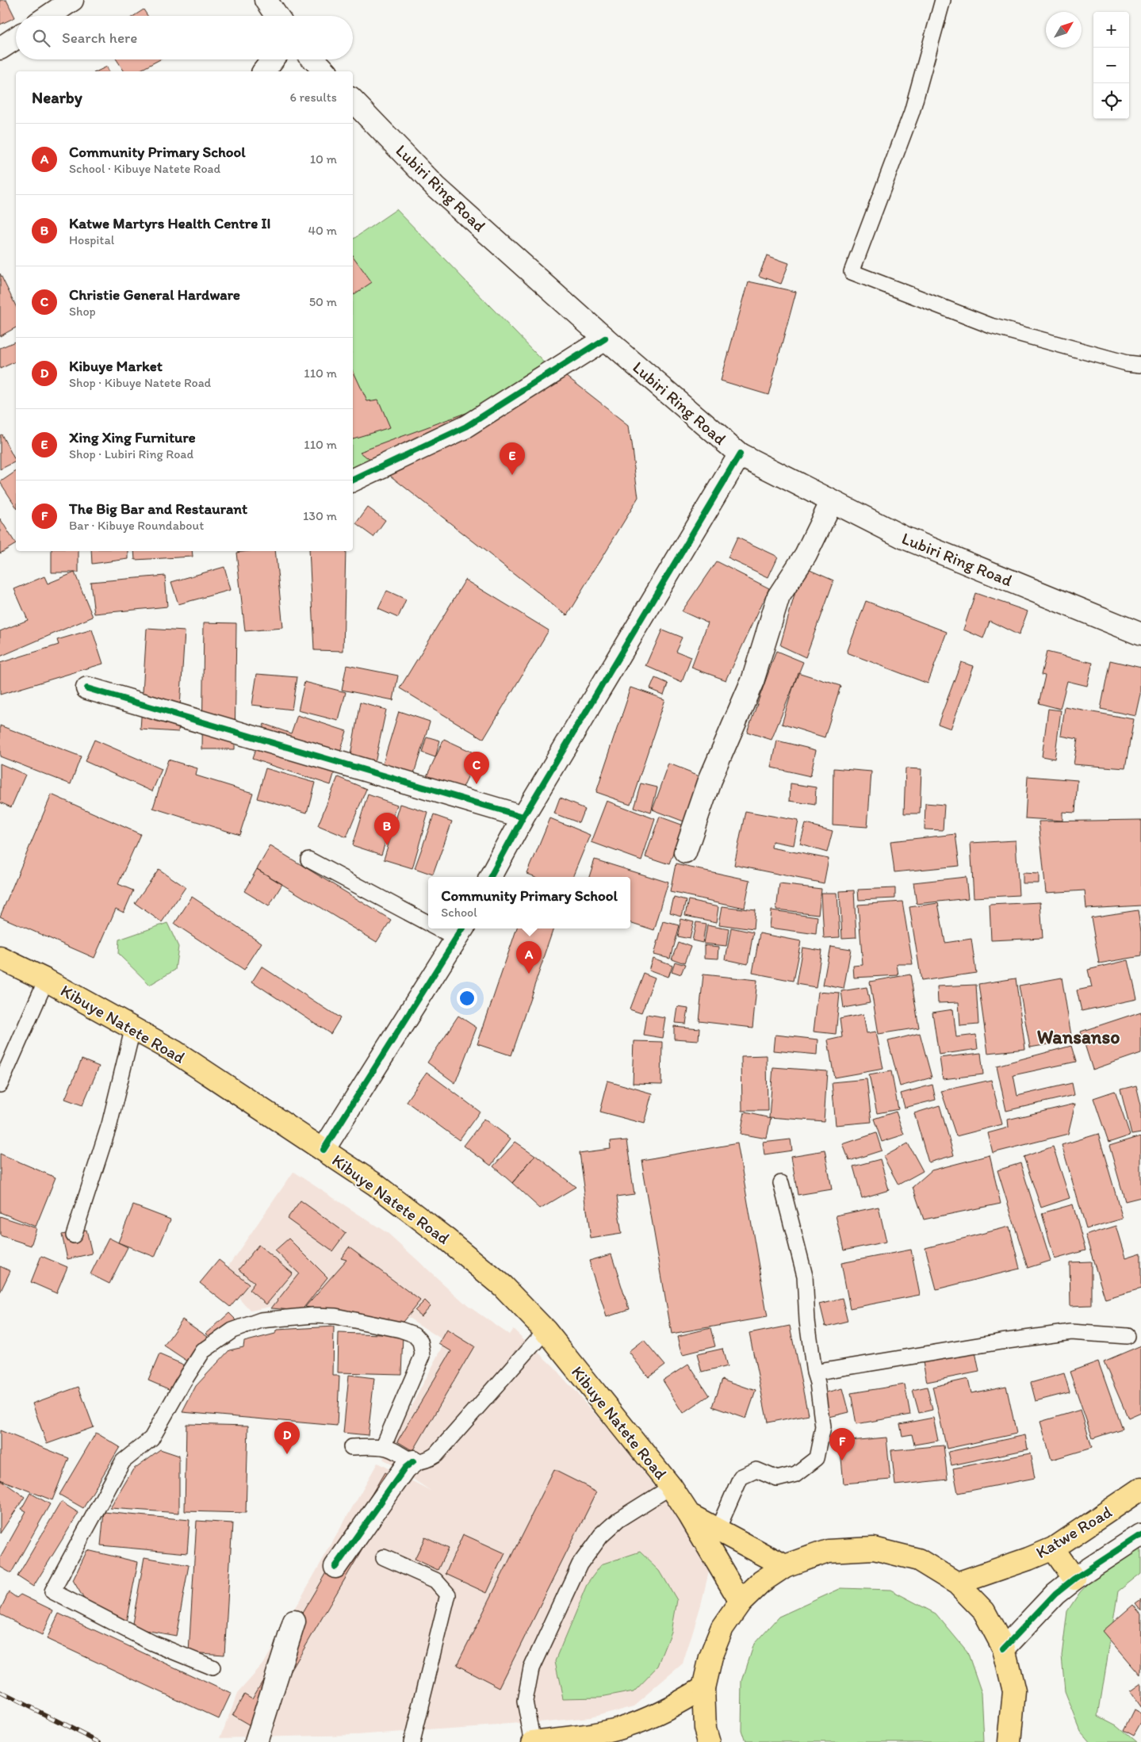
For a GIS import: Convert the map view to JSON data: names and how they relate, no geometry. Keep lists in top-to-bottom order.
{
  "streets": {
    "main road": ["Kibuye Natete Road", "Katwe Road"],
    "street": ["Lubiri Ring Road"]
  },
  "districts": ["Wansanso"],
  "north": "top right",
  "page": {
    "map_buttons": ["+", "−"],
    "search": "Search here",
    "heading": ["Nearby", "6 results"],
    "list": [
      {
        "mark": "A",
        "name": "Community Primary School",
        "note": "School · Kibuye Natete Road",
        "value": "10 m"
      },
      {
        "mark": "B",
        "name": "Katwe Martyrs Health Centre II",
        "note": "Hospital",
        "value": "40 m"
      },
      {
        "mark": "C",
        "name": "Christie General Hardware",
        "note": "Shop",
        "value": "50 m"
      },
      {
        "mark": "D",
        "name": "Kibuye Market",
        "note": "Shop · Kibuye Natete Road",
        "value": "110 m"
      },
      {
        "mark": "E",
        "name": "Xing Xing Furniture",
        "note": "Shop · Lubiri Ring Road",
        "value": "110 m"
      },
      {
        "mark": "F",
        "name": "The Big Bar and Restaurant",
        "note": "Bar · Kibuye Roundabout",
        "value": "130 m"
      }
    ],
    "pins": [
      "E",
      "C",
      "B",
      "A",
      "D",
      "F"
    ],
    "popup": ["Community Primary School", "School"]
  }
}
